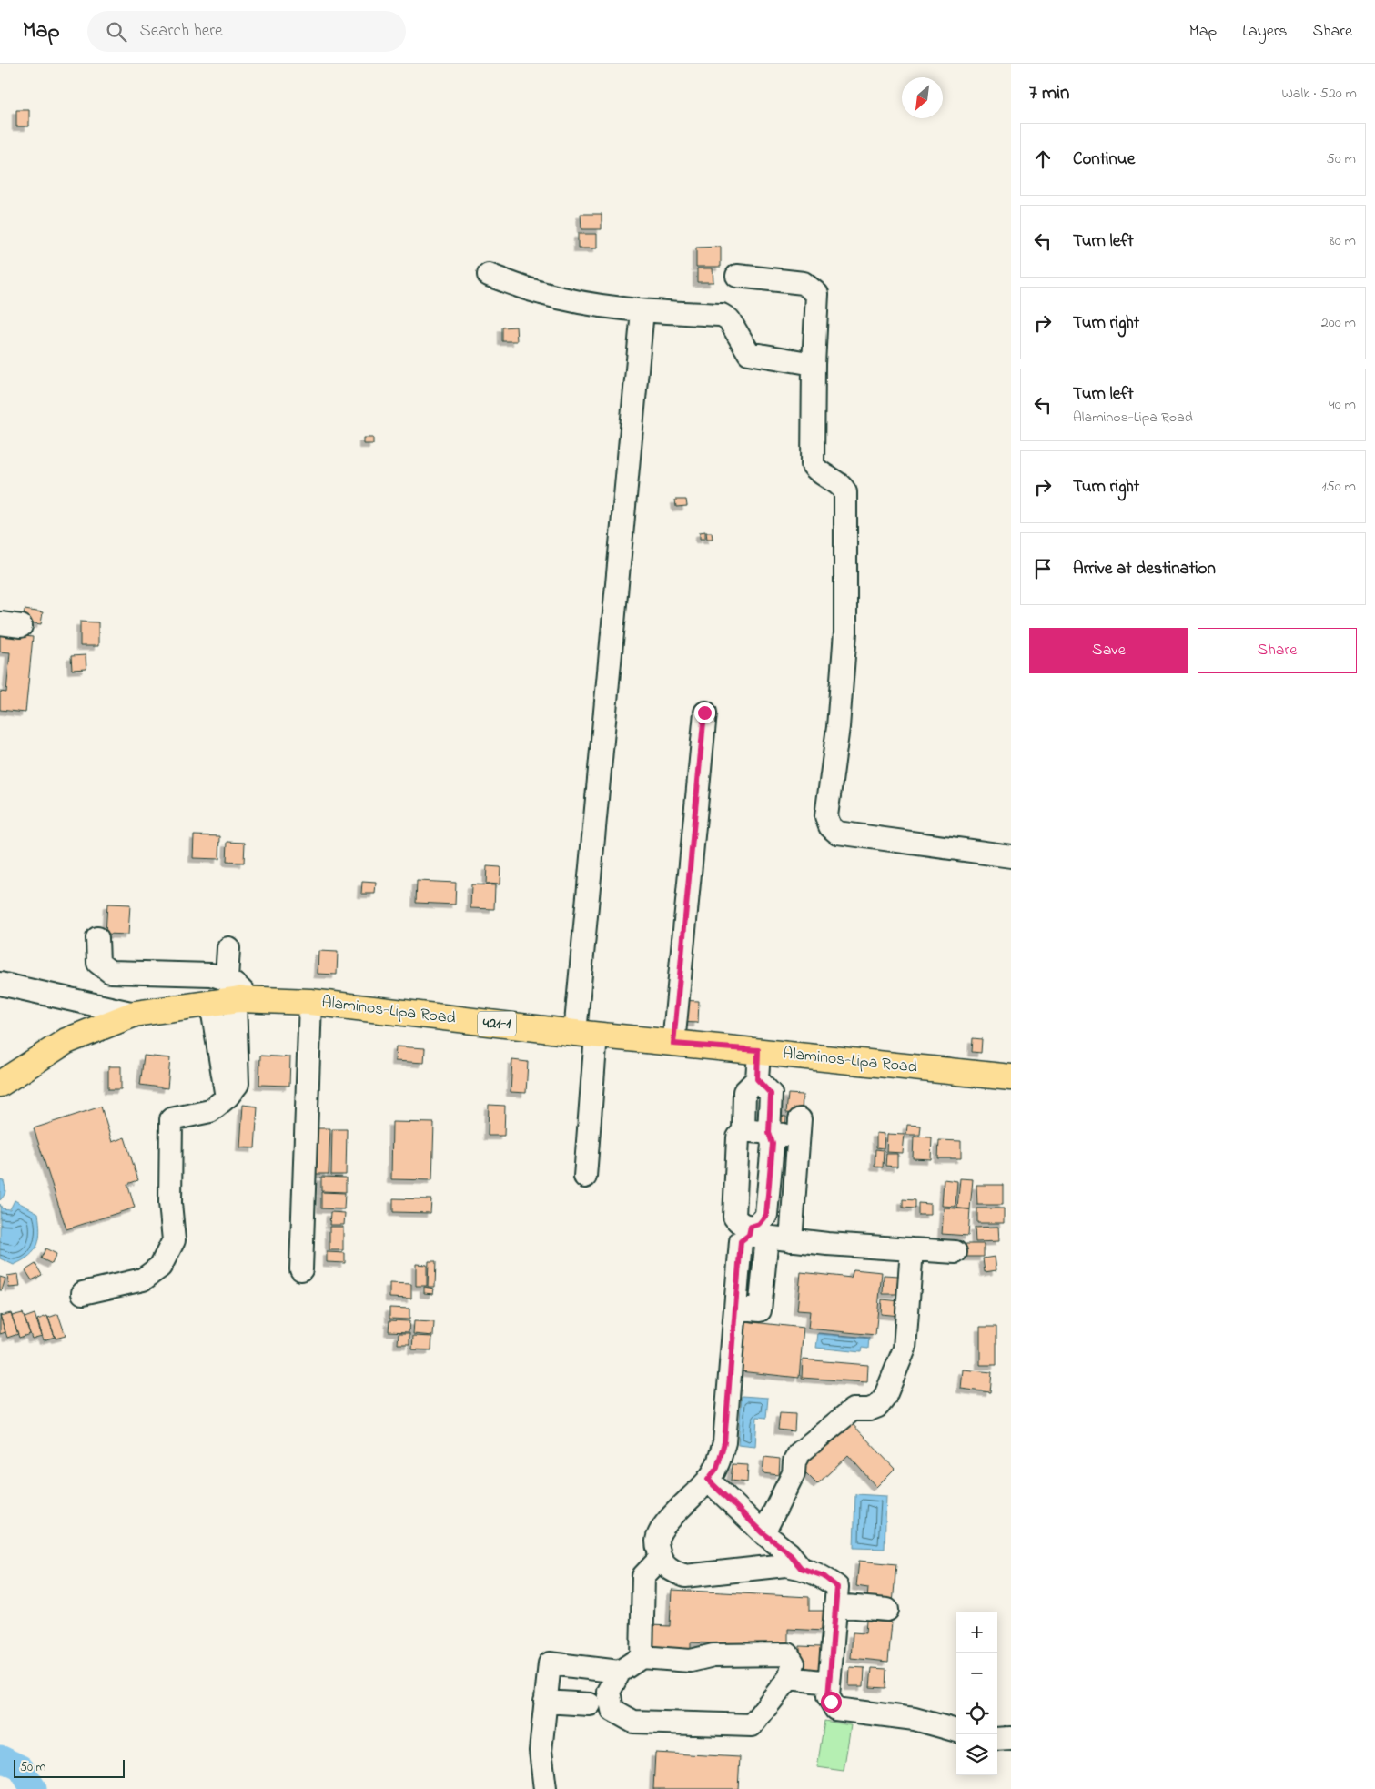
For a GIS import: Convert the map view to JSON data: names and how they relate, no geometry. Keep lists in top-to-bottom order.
{
  "streets": {
    "main road": ["Alaminos-Lipa Road", "421-1"]
  },
  "scale_bar": "50 m",
  "north": "bottom left",
  "page": {
    "header": "Map",
    "search": "Search here",
    "nav": ["Map", "Layers", "Share"],
    "heading": ["7 min", "Walk · 520 m"],
    "list": [
      ["Continue", "50 m"],
      ["Turn left", "80 m"],
      ["Turn right", "200 m"],
      ["Turn left", "Alaminos-Lipa Road", "40 m"],
      ["Turn right", "150 m"],
      "Arrive at destination"
    ],
    "buttons": ["Save", "Share"],
    "map_buttons": ["+", "−"],
    "scale": "50 m"
  }
}
